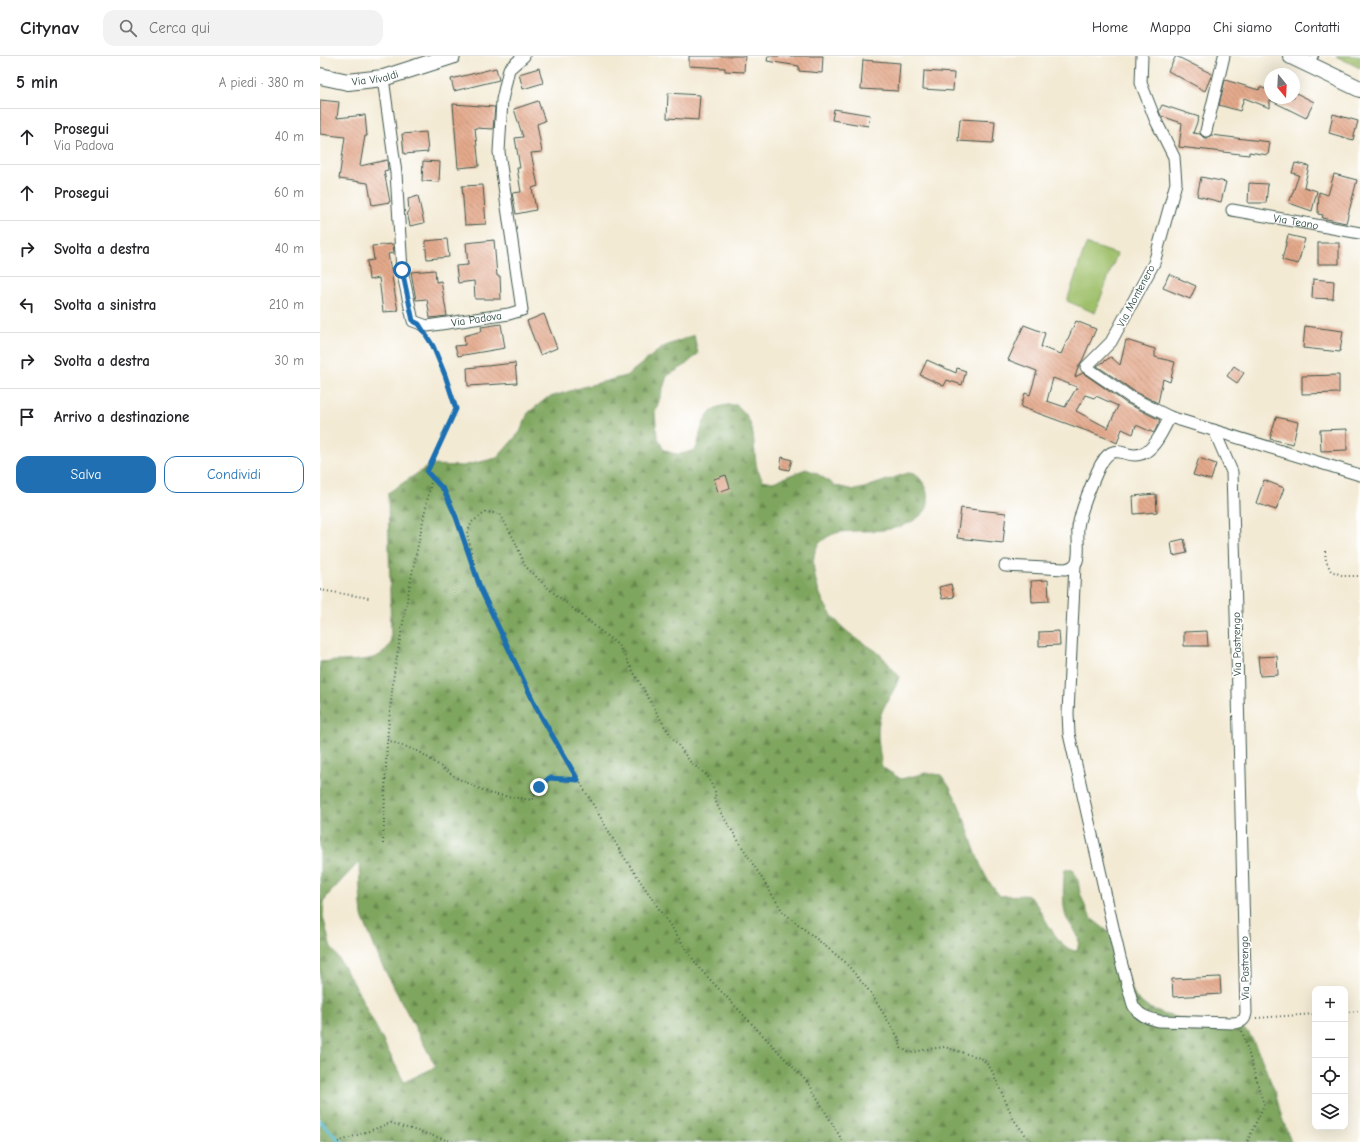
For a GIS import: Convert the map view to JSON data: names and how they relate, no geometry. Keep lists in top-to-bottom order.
{
  "streets": {
    "street": [
      "Via Vivaldi",
      "Via Teano",
      "Via Montenero",
      "Via Padova",
      "Via Pastrengo"
    ]
  },
  "crossings": [
    ["Via Montenero", "Via Pastrengo"]
  ],
  "north": "bottom",
  "page": {
    "header": "Citynav",
    "search": "Cerca qui",
    "nav": [
      "Home",
      "Mappa",
      "Chi siamo",
      "Contatti"
    ],
    "heading": ["5 min", "A piedi · 380 m"],
    "list": [
      ["Prosegui", "Via Padova", "40 m"],
      ["Prosegui", "60 m"],
      ["Svolta a destra", "40 m"],
      ["Svolta a sinistra", "210 m"],
      ["Svolta a destra", "30 m"],
      "Arrivo a destinazione"
    ],
    "buttons": ["Salva", "Condividi"],
    "map_buttons": ["+", "−"]
  }
}
